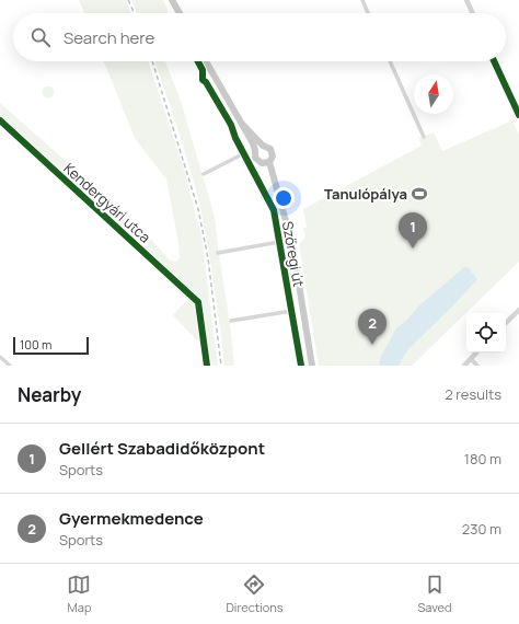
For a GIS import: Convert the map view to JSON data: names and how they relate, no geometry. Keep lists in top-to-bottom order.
{
  "streets": {
    "main road": ["Szőregi út"],
    "street": ["Kendergyári utca"]
  },
  "places": {
    "sports": ["Tanulópálya"]
  },
  "scale_bar": "100 m",
  "north": "top",
  "page": {
    "search": "Search here",
    "pins": ["1", "2"],
    "scale": "100 m",
    "heading": ["Nearby", "2 results"],
    "list": [
      {
        "mark": "1",
        "name": "Gellért Szabadidőközpont",
        "note": "Sports",
        "value": "180 m"
      },
      {
        "mark": "2",
        "name": "Gyermekmedence",
        "note": "Sports",
        "value": "230 m"
      }
    ],
    "nav": ["Map", "Directions", "Saved"]
  }
}
